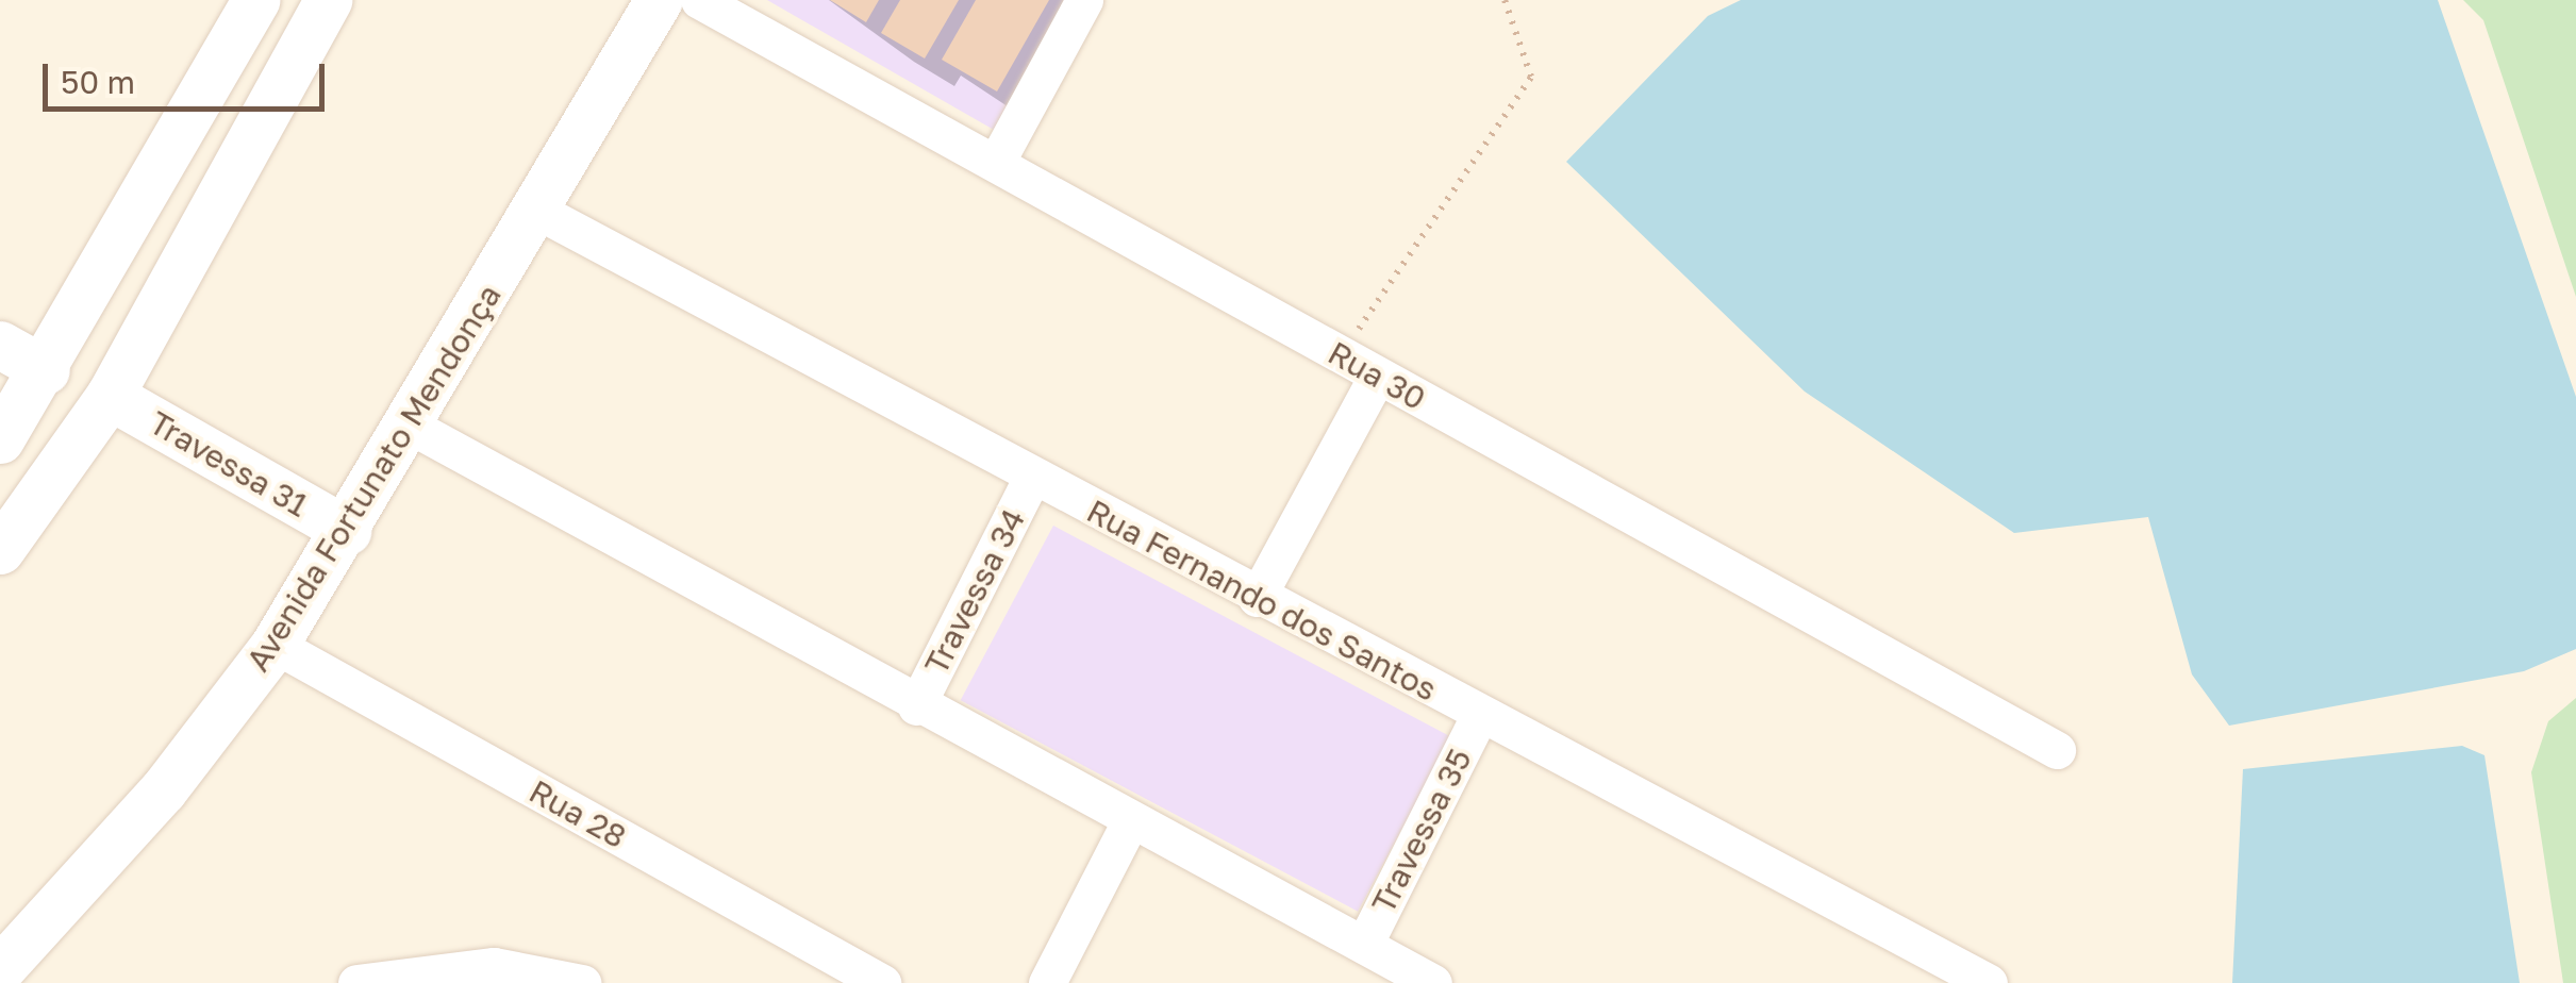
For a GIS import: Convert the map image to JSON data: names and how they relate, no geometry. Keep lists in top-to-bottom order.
{
  "streets": {
    "street": [
      "Rua 30",
      "Travessa 31",
      "Avenida Fortunato Mendonça",
      "Travessa 34",
      "Rua Fernando dos Santos",
      "Rua 28",
      "Travessa 35"
    ]
  },
  "crossings": [
    ["Travessa 31", "Avenida Fortunato Mendonça"],
    ["Avenida Fortunato Mendonça", "Rua Fernando dos Santos"],
    ["Avenida Fortunato Mendonça", "Rua 28"],
    ["Travessa 34", "Rua Fernando dos Santos"],
    ["Rua Fernando dos Santos", "Travessa 35"]
  ],
  "scale_bar": "50 m"
}
